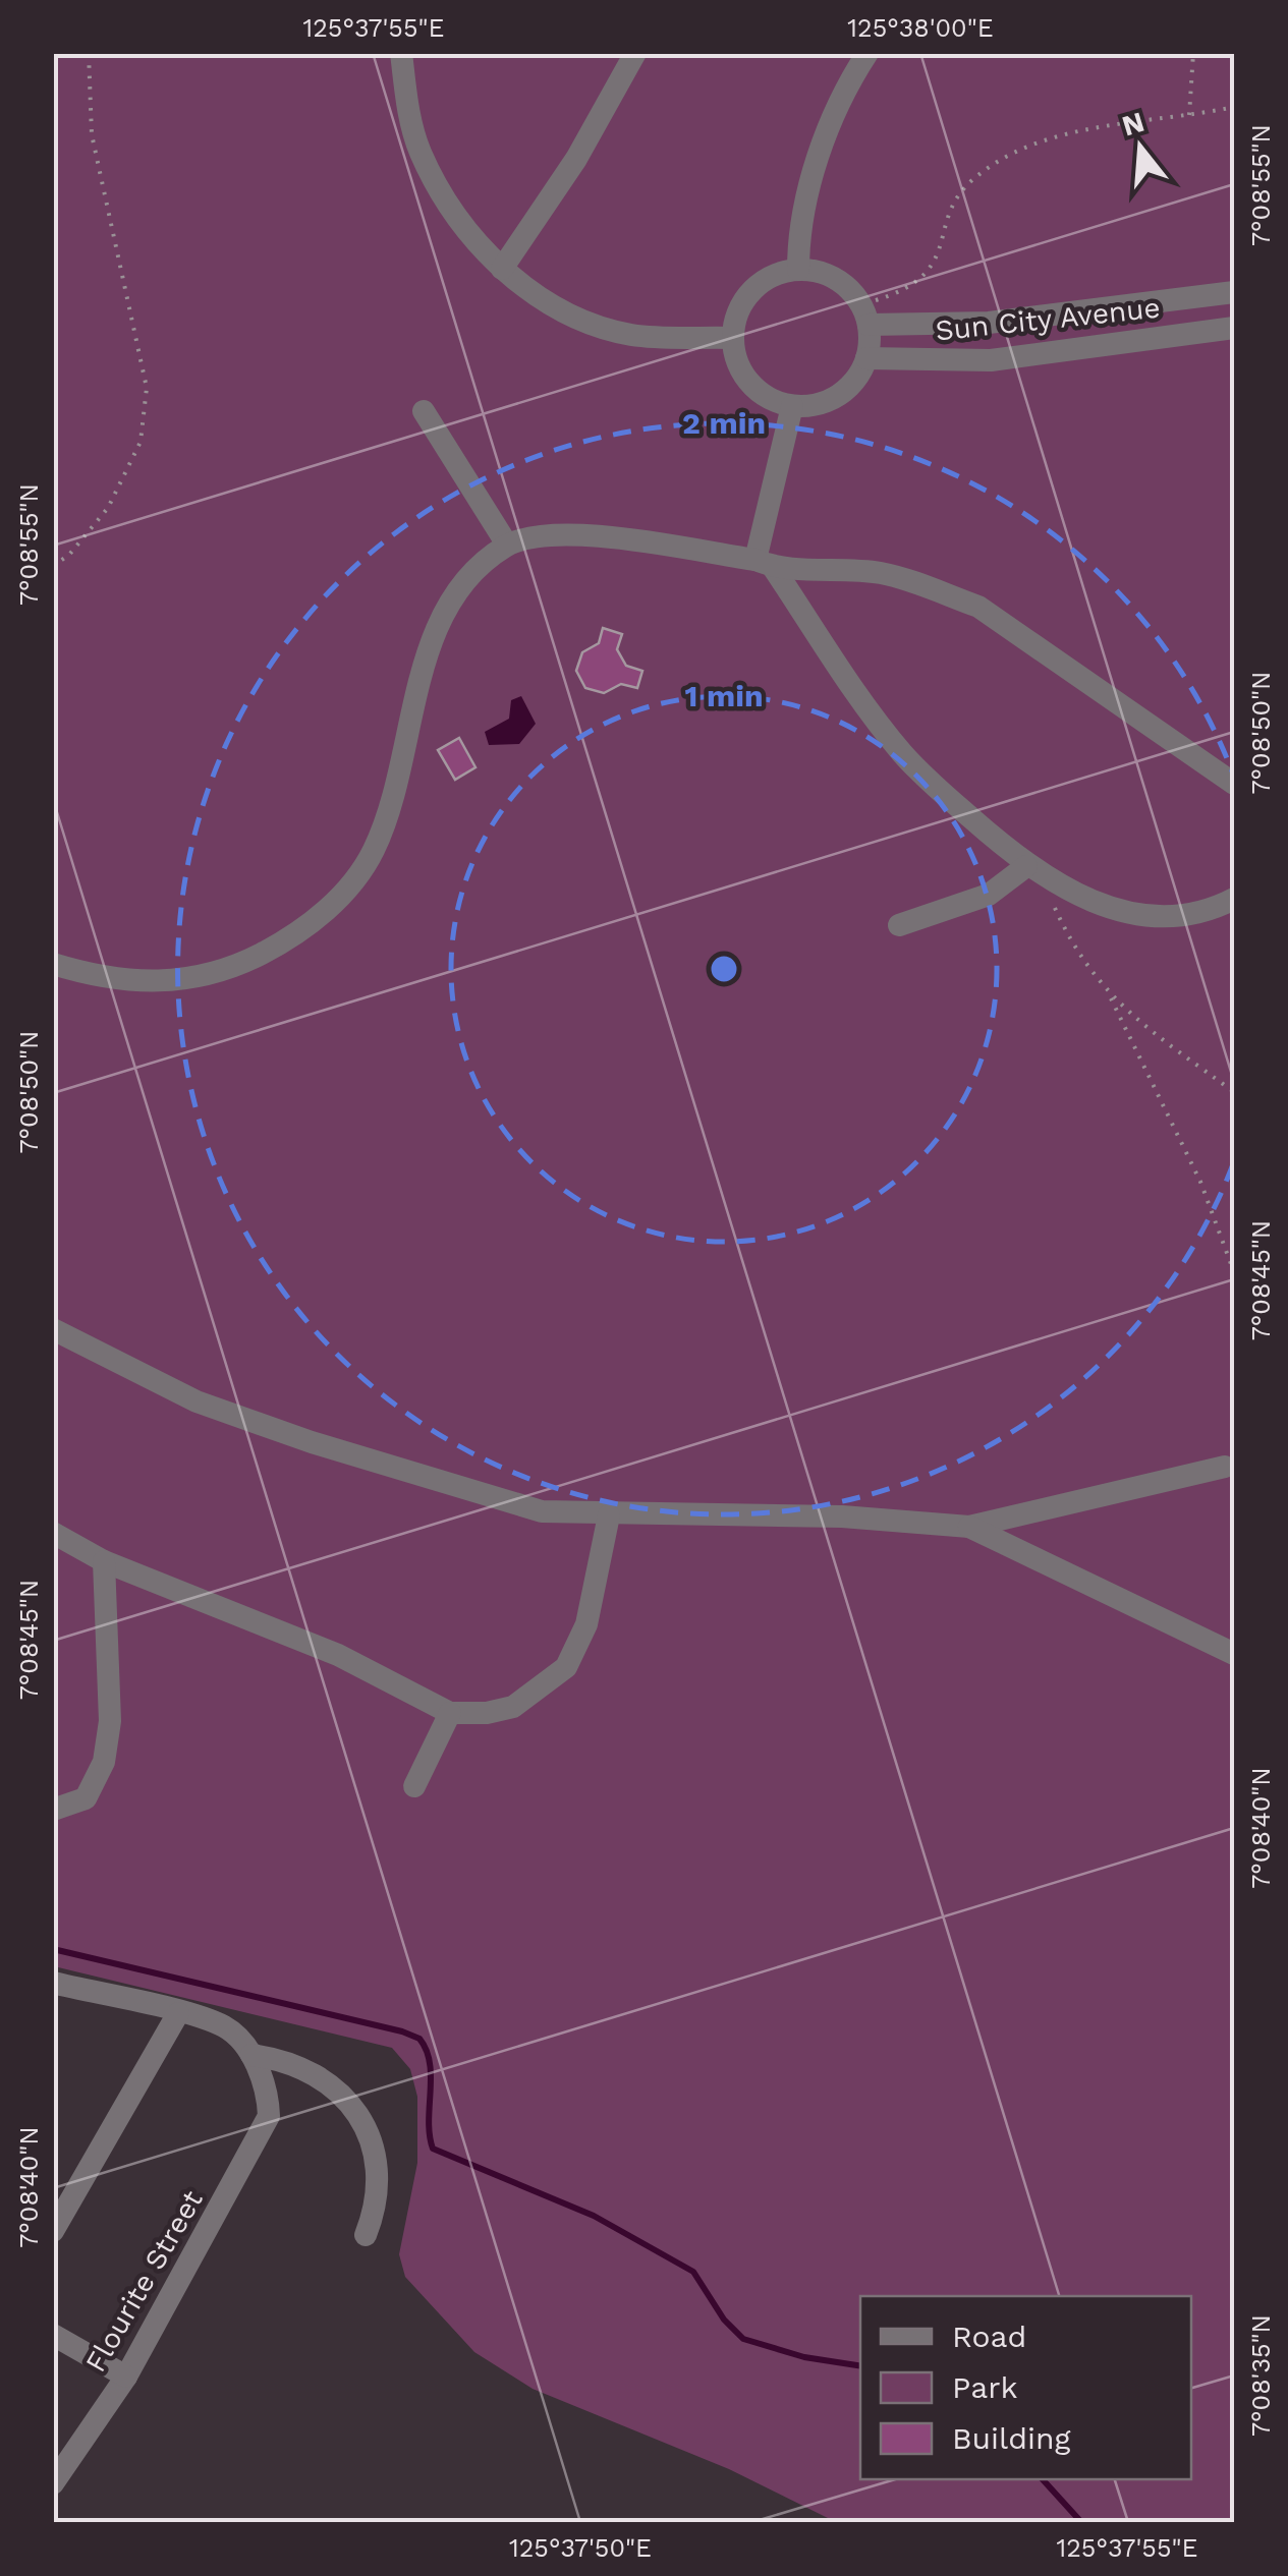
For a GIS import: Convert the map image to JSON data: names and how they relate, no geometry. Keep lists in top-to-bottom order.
{
  "streets": {
    "street": ["Sun City Avenue", "Flourite Street"]
  },
  "legend": ["Road", "Park", "Building"],
  "north": "top",
  "coordinates": [
    "125°37'55\"E",
    "125°38'00\"E",
    "7°08'55\"N",
    "7°08'50\"N",
    "7°08'45\"N",
    "7°08'40\"N",
    "7°08'35\"N",
    "125°37'50\"E"
  ],
  "rings": ["2 min", "1 min"]
}
